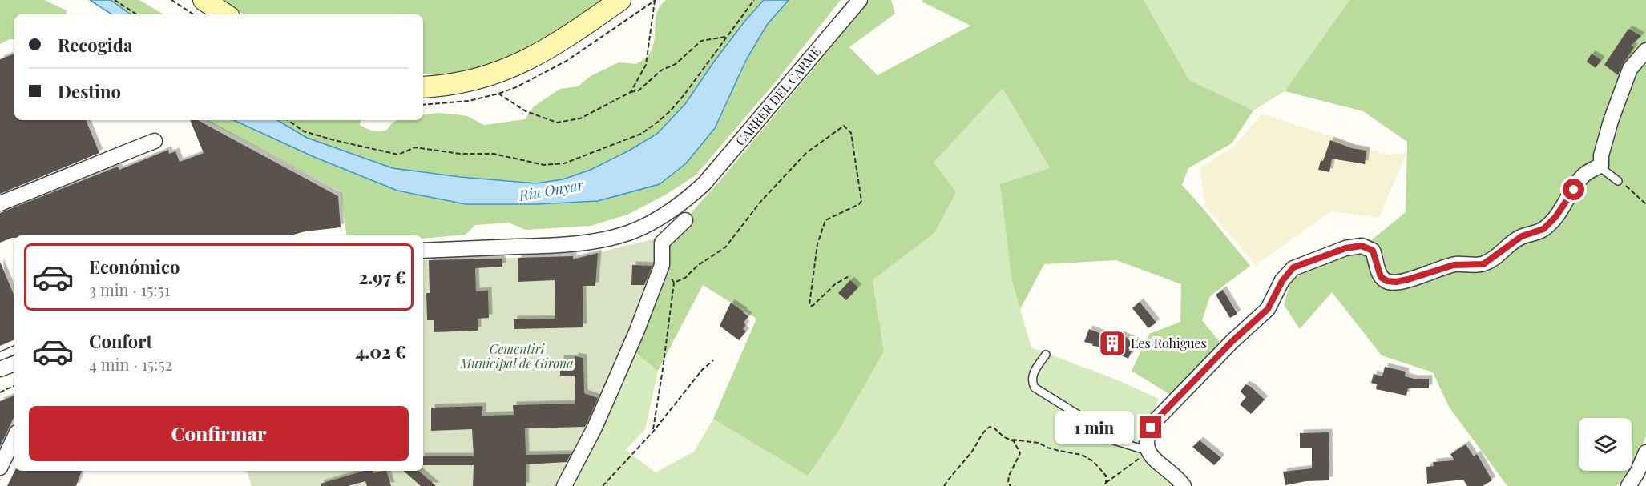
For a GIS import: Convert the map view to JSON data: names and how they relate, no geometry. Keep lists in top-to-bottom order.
{
  "streets": {
    "street": ["CARRER DEL CARME"]
  },
  "water": ["Riu Onyar"],
  "parks": ["Cementiri Municipal de Girona"],
  "places": {
    "building": ["Les Rohigues"]
  },
  "page": {
    "banner": ["Recogida", "Destino"],
    "list": [
      {
        "name": "Económico",
        "note": "3 min · 15:51",
        "value": "2.97 €"
      },
      {
        "name": "Confort",
        "note": "4 min · 15:52",
        "value": "4.02 €"
      }
    ],
    "buttons": "Confirmar",
    "bubble": "1 min"
  }
}
